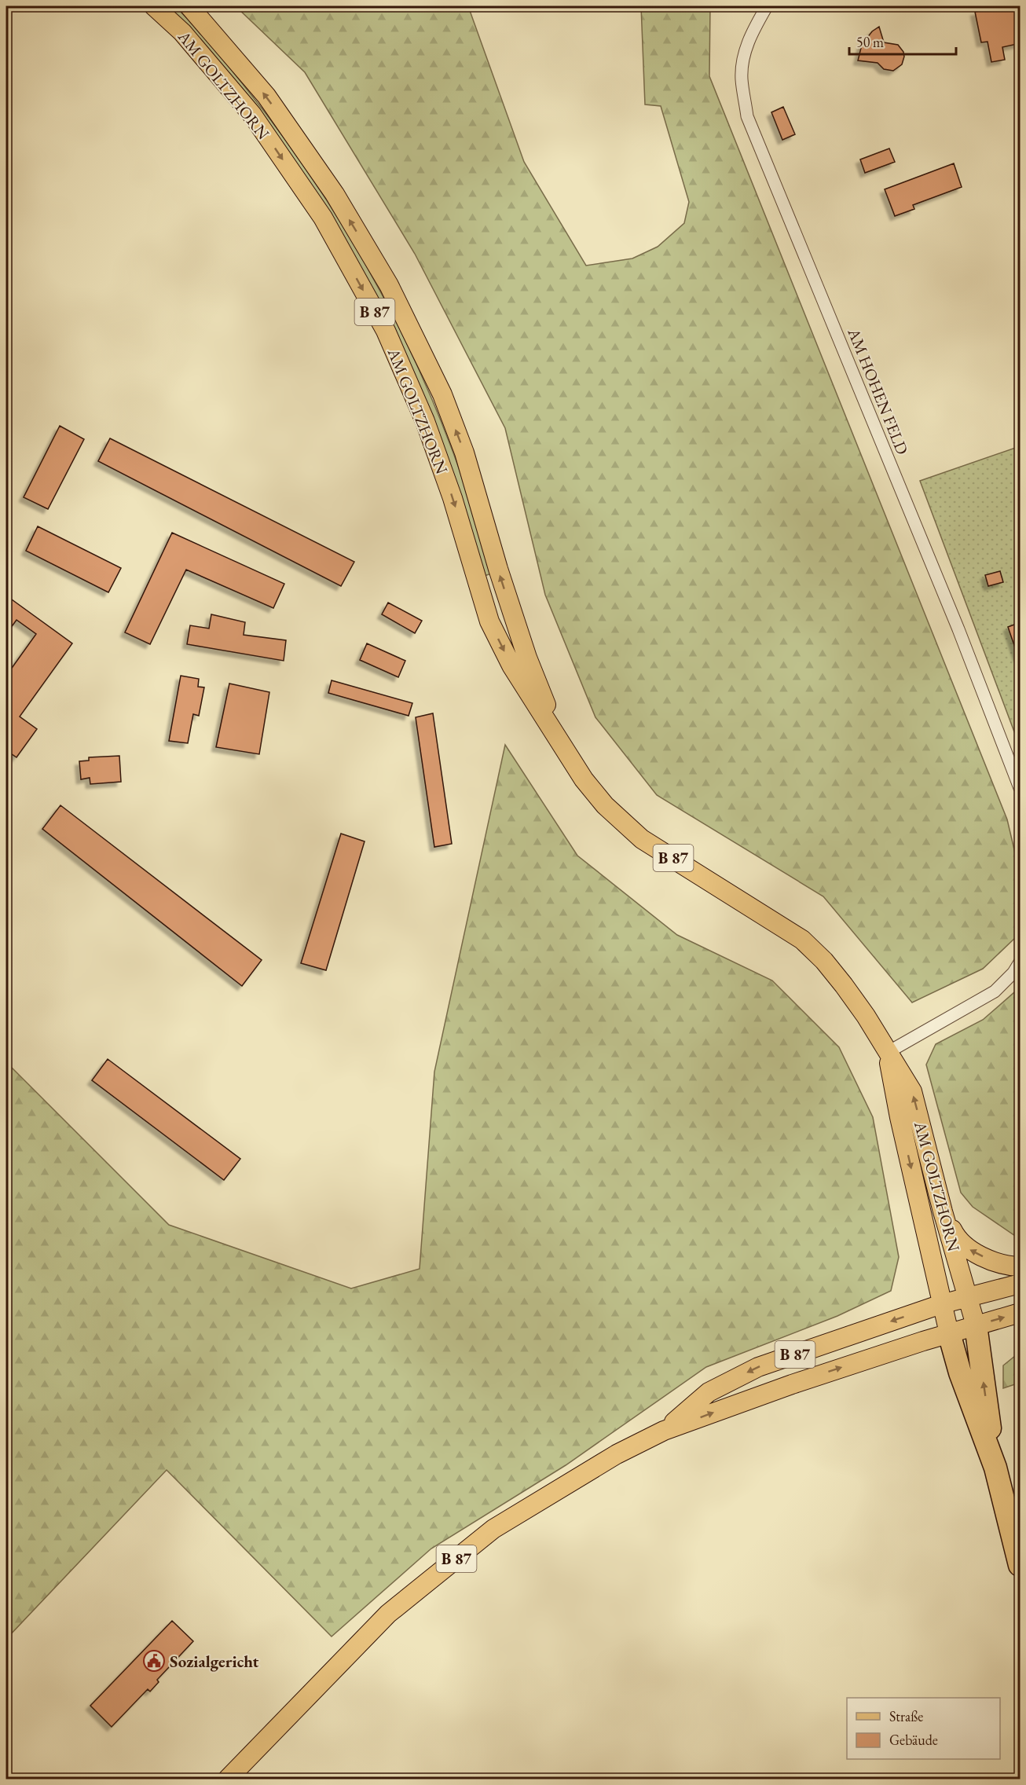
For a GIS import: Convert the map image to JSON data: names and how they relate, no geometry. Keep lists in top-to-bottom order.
{
  "streets": {
    "main road": ["AM GOLTZHORN", "B 87"],
    "street": ["AM HOHEN FELD"]
  },
  "crossings": [
    ["AM GOLTZHORN", "B 87"]
  ],
  "places": {
    "public building": ["Sozialgericht"]
  },
  "legend": ["Straße", "Gebäude"],
  "scale_bar": "50 m"
}
